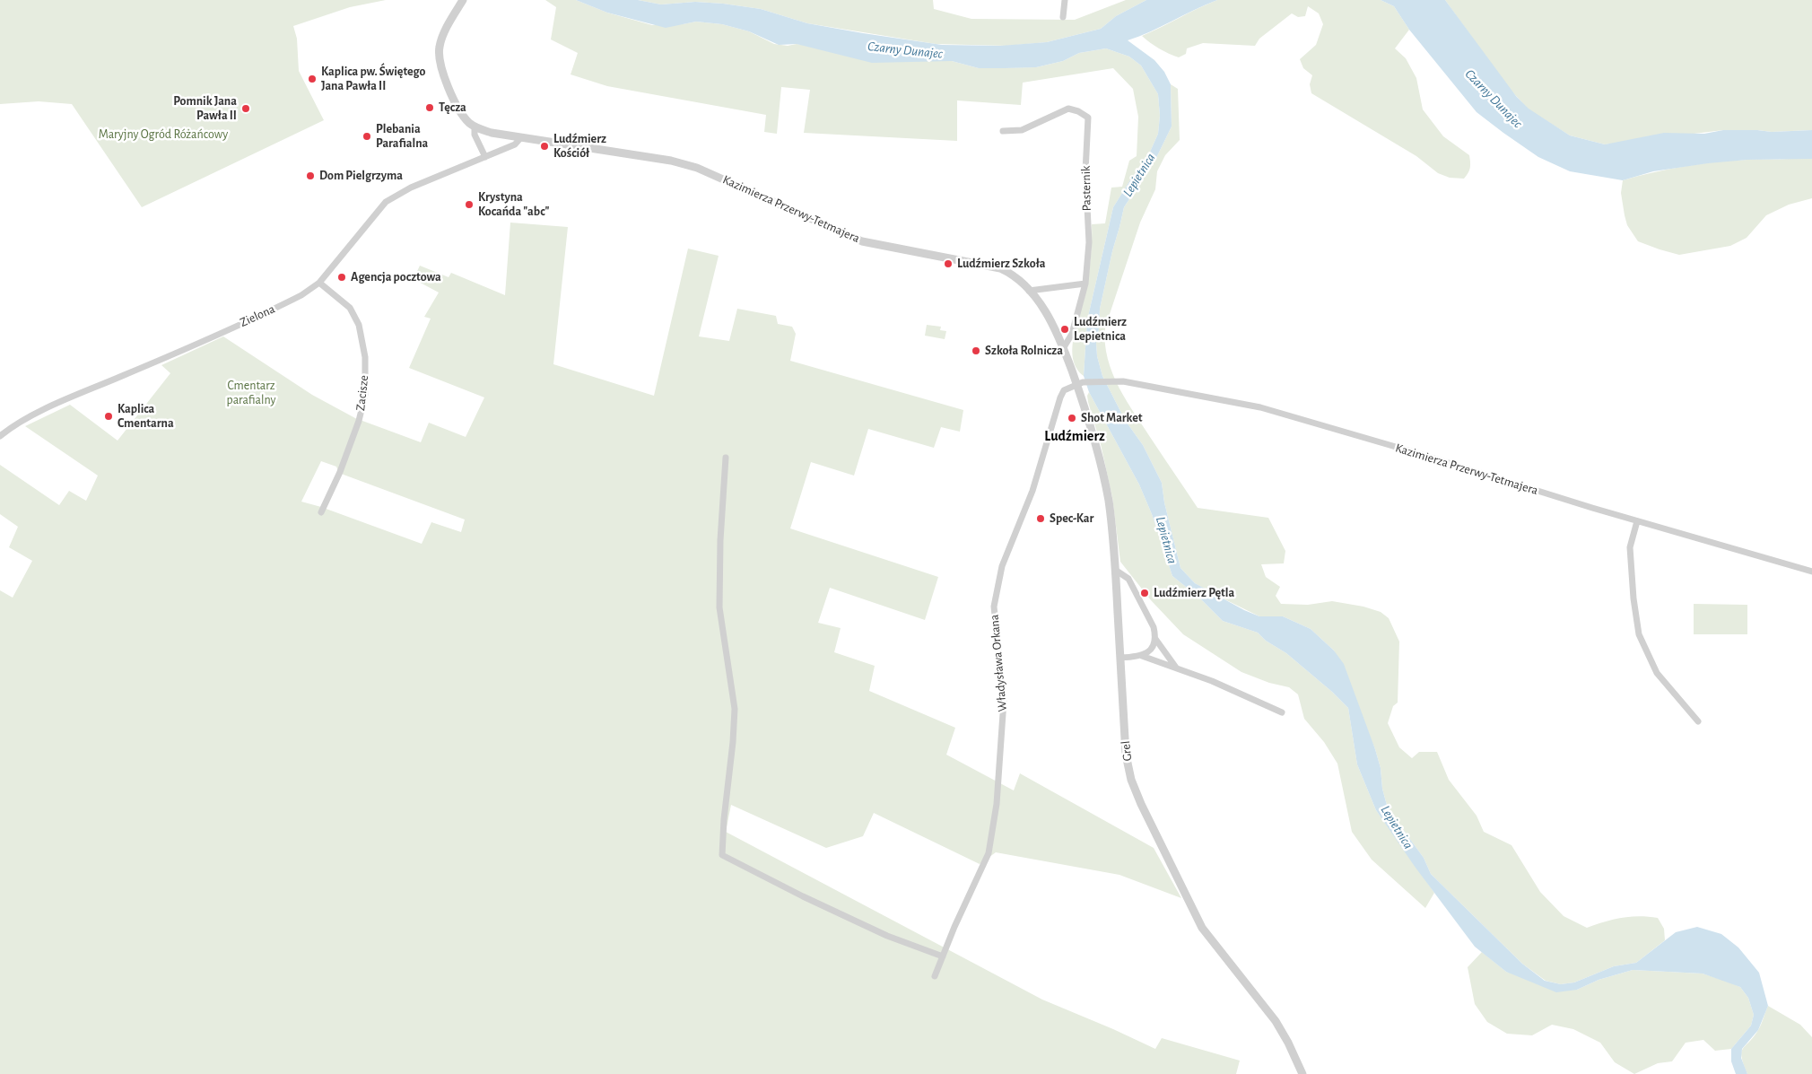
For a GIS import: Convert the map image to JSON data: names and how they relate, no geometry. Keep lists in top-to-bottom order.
{
  "streets": {
    "street": [
      "Pasternik",
      "Kazimierza Przerwy-Tetmajera",
      "Zielona",
      "Zacisze",
      "Władysława Orkana",
      "Grel"
    ]
  },
  "crossings": [
    ["Pasternik", "Kazimierza Przerwy-Tetmajera"],
    ["Kazimierza Przerwy-Tetmajera", "Zielona"],
    ["Kazimierza Przerwy-Tetmajera", "Władysława Orkana"],
    ["Kazimierza Przerwy-Tetmajera", "Grel"],
    ["Zielona", "Zacisze"],
    ["Władysława Orkana", "Grel"]
  ],
  "districts": ["Ludźmierz"],
  "water": ["Czarny Dunajec", "Lepietnica"],
  "parks": ["Maryjny Ogród Różańcowy", "Cmentarz parafialny"],
  "places": [
    "Kaplica pw. Świętego Jana Pawła II",
    "Tęcza",
    "Pomnik Jana Pawła II",
    "Plebania Parafialna",
    "Ludźmierz Kościół",
    "Dom Pielgrzyma",
    "Krystyna Kocańda \"abc\"",
    "Ludźmierz Szkoła",
    "Agencja pocztowa",
    "Ludźmierz Lepietnica",
    "Szkoła Rolnicza",
    "Kaplica Cmentarna",
    "Shot Market",
    "Spec-Kar",
    "Ludźmierz Pętla"
  ]
}
